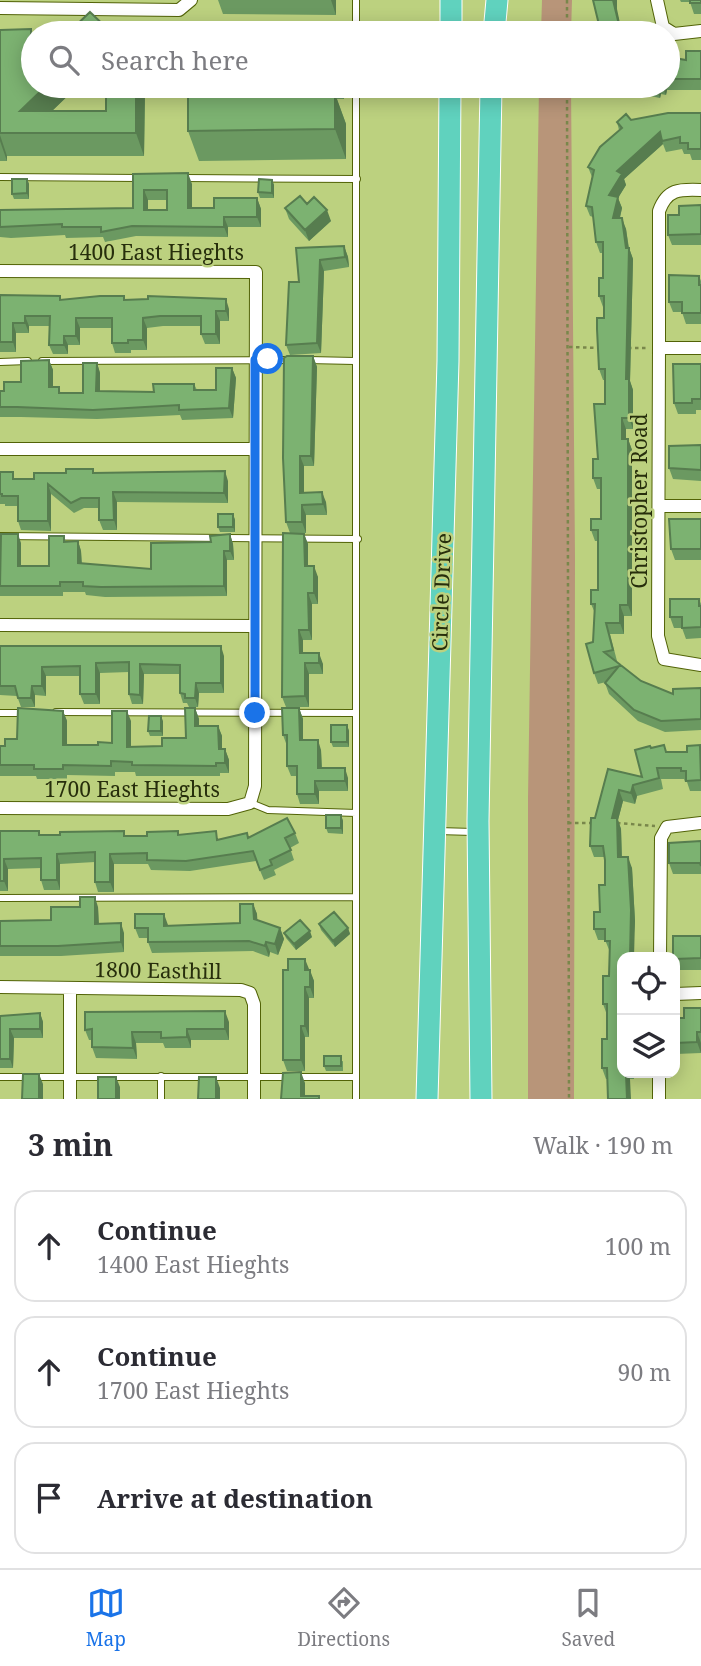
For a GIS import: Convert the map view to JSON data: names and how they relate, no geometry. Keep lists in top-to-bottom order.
{
  "streets": {
    "highway": ["Circle Drive"],
    "street": [
      "1400 East Hieghts",
      "Christopher Road",
      "1700 East Hieghts",
      "1800 Easthill"
    ]
  },
  "crossings": [
    ["1400 East Hieghts", "1700 East Hieghts"]
  ],
  "page": {
    "search": "Search here",
    "heading": ["3 min", "Walk · 190 m"],
    "list": [
      ["Continue", "1400 East Hieghts", "100 m"],
      ["Continue", "1700 East Hieghts", "90 m"],
      "Arrive at destination"
    ],
    "nav": ["Map", "Directions", "Saved"]
  }
}
